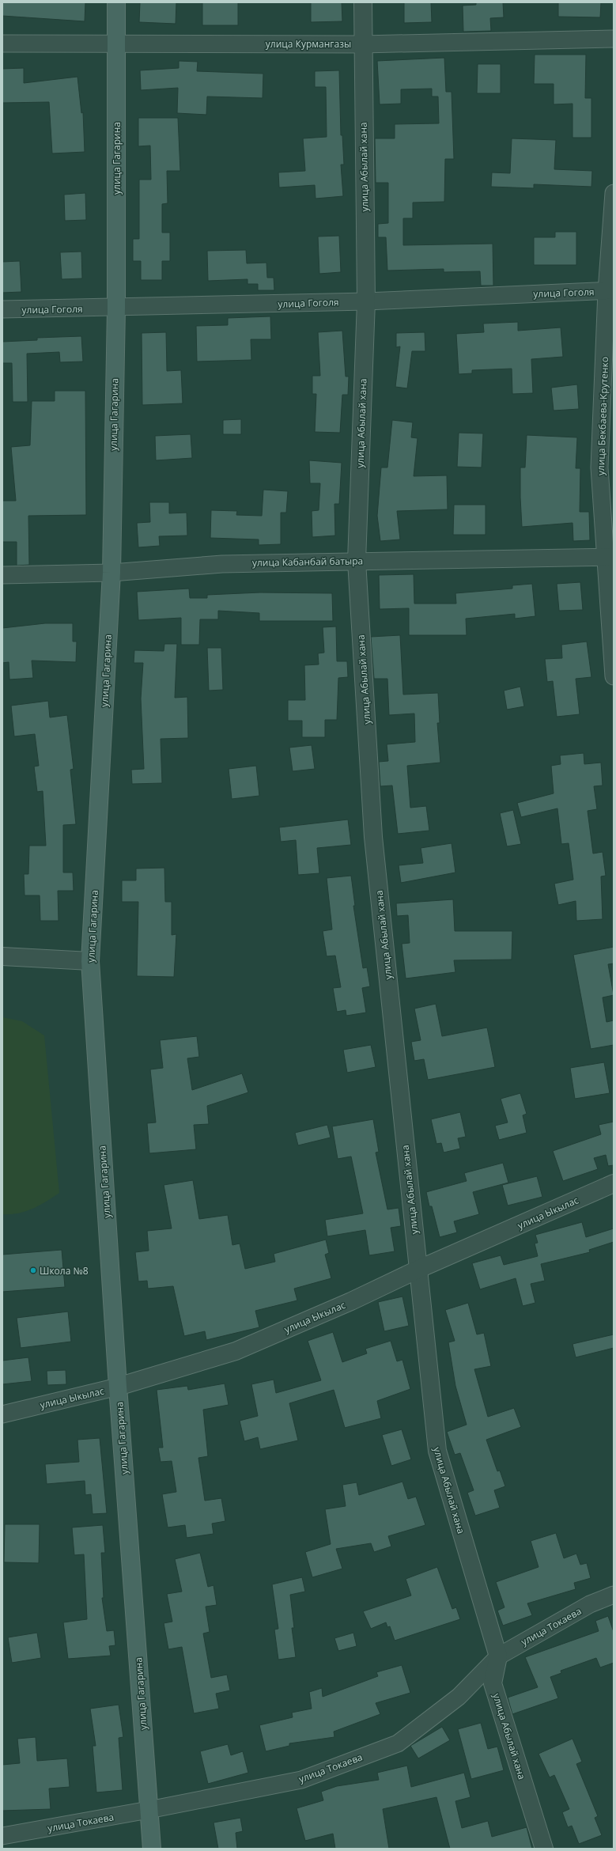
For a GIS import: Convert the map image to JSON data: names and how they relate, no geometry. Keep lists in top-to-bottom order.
{
  "streets": {
    "main road": ["улица Гагарина"],
    "street": [
      "улица Курмангазы",
      "улица Абылай хана",
      "улица Гоголя",
      "улица Бекбаева-Крутенко",
      "улица Кабанбай батыра",
      "улица Ыкылас",
      "улица Токаева"
    ]
  },
  "crossings": [
    ["улица Курмангазы", "улица Гагарина"],
    ["улица Курмангазы", "улица Абылай хана"],
    ["улица Гагарина", "улица Гоголя"],
    ["улица Гагарина", "улица Кабанбай батыра"],
    ["улица Гагарина", "улица Ыкылас"],
    ["улица Гагарина", "улица Токаева"],
    ["улица Абылай хана", "улица Гоголя"],
    ["улица Абылай хана", "улица Кабанбай батыра"],
    ["улица Абылай хана", "улица Ыкылас"],
    ["улица Абылай хана", "улица Токаева"],
    ["улица Гоголя", "улица Бекбаева-Крутенко"],
    ["улица Бекбаева-Крутенко", "улица Кабанбай батыра"]
  ],
  "places": ["Школа №8"]
}
